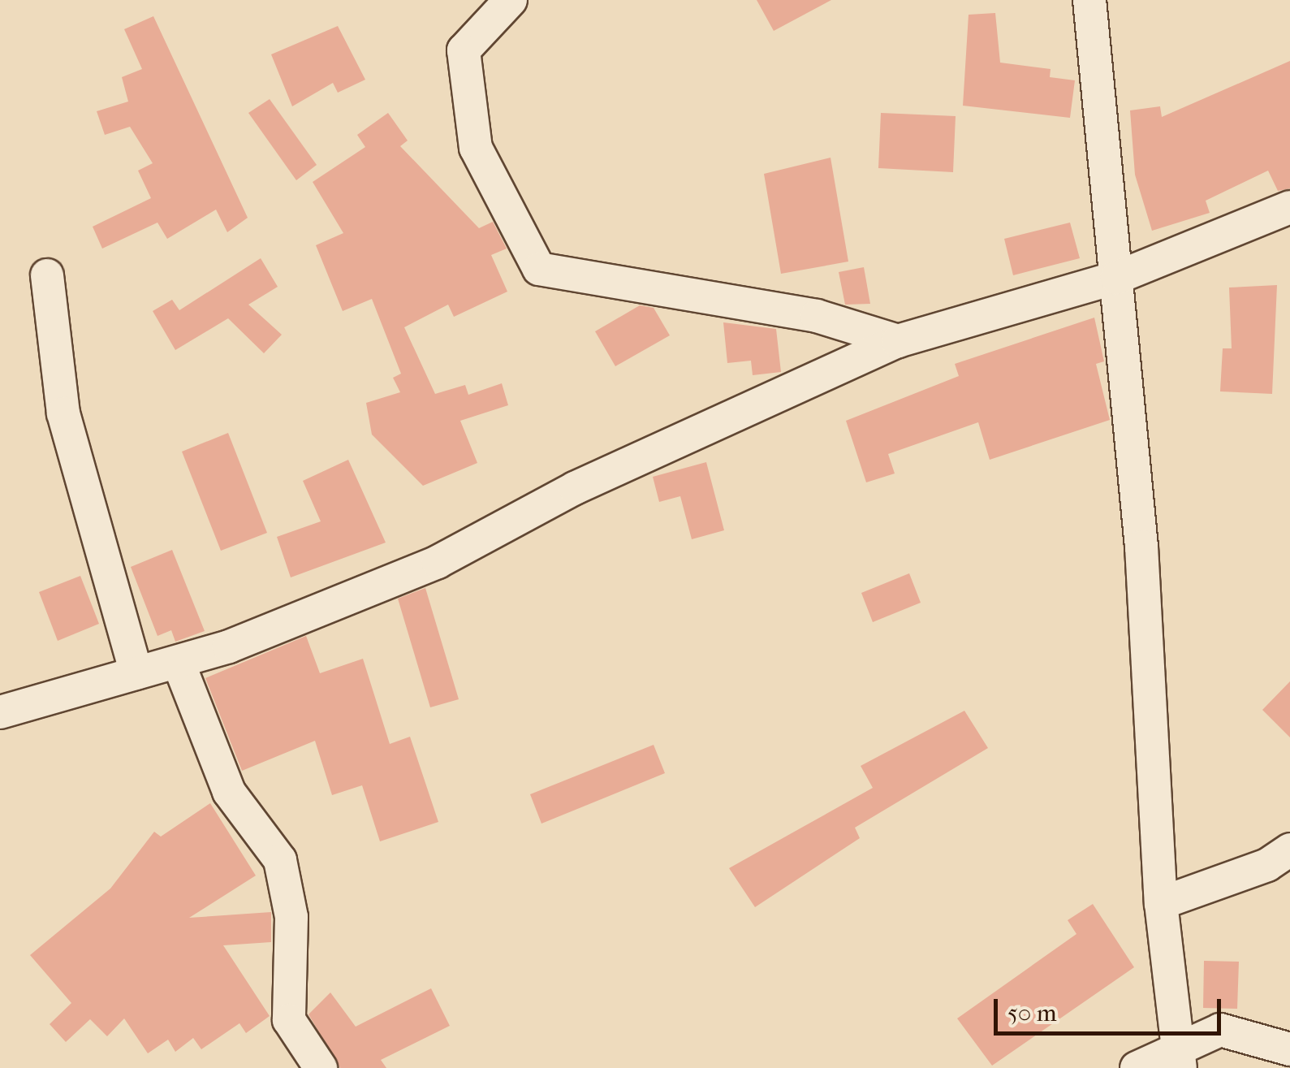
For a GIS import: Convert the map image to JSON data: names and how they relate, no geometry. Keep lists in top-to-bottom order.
{
  "scale_bar": "50 m"
}
